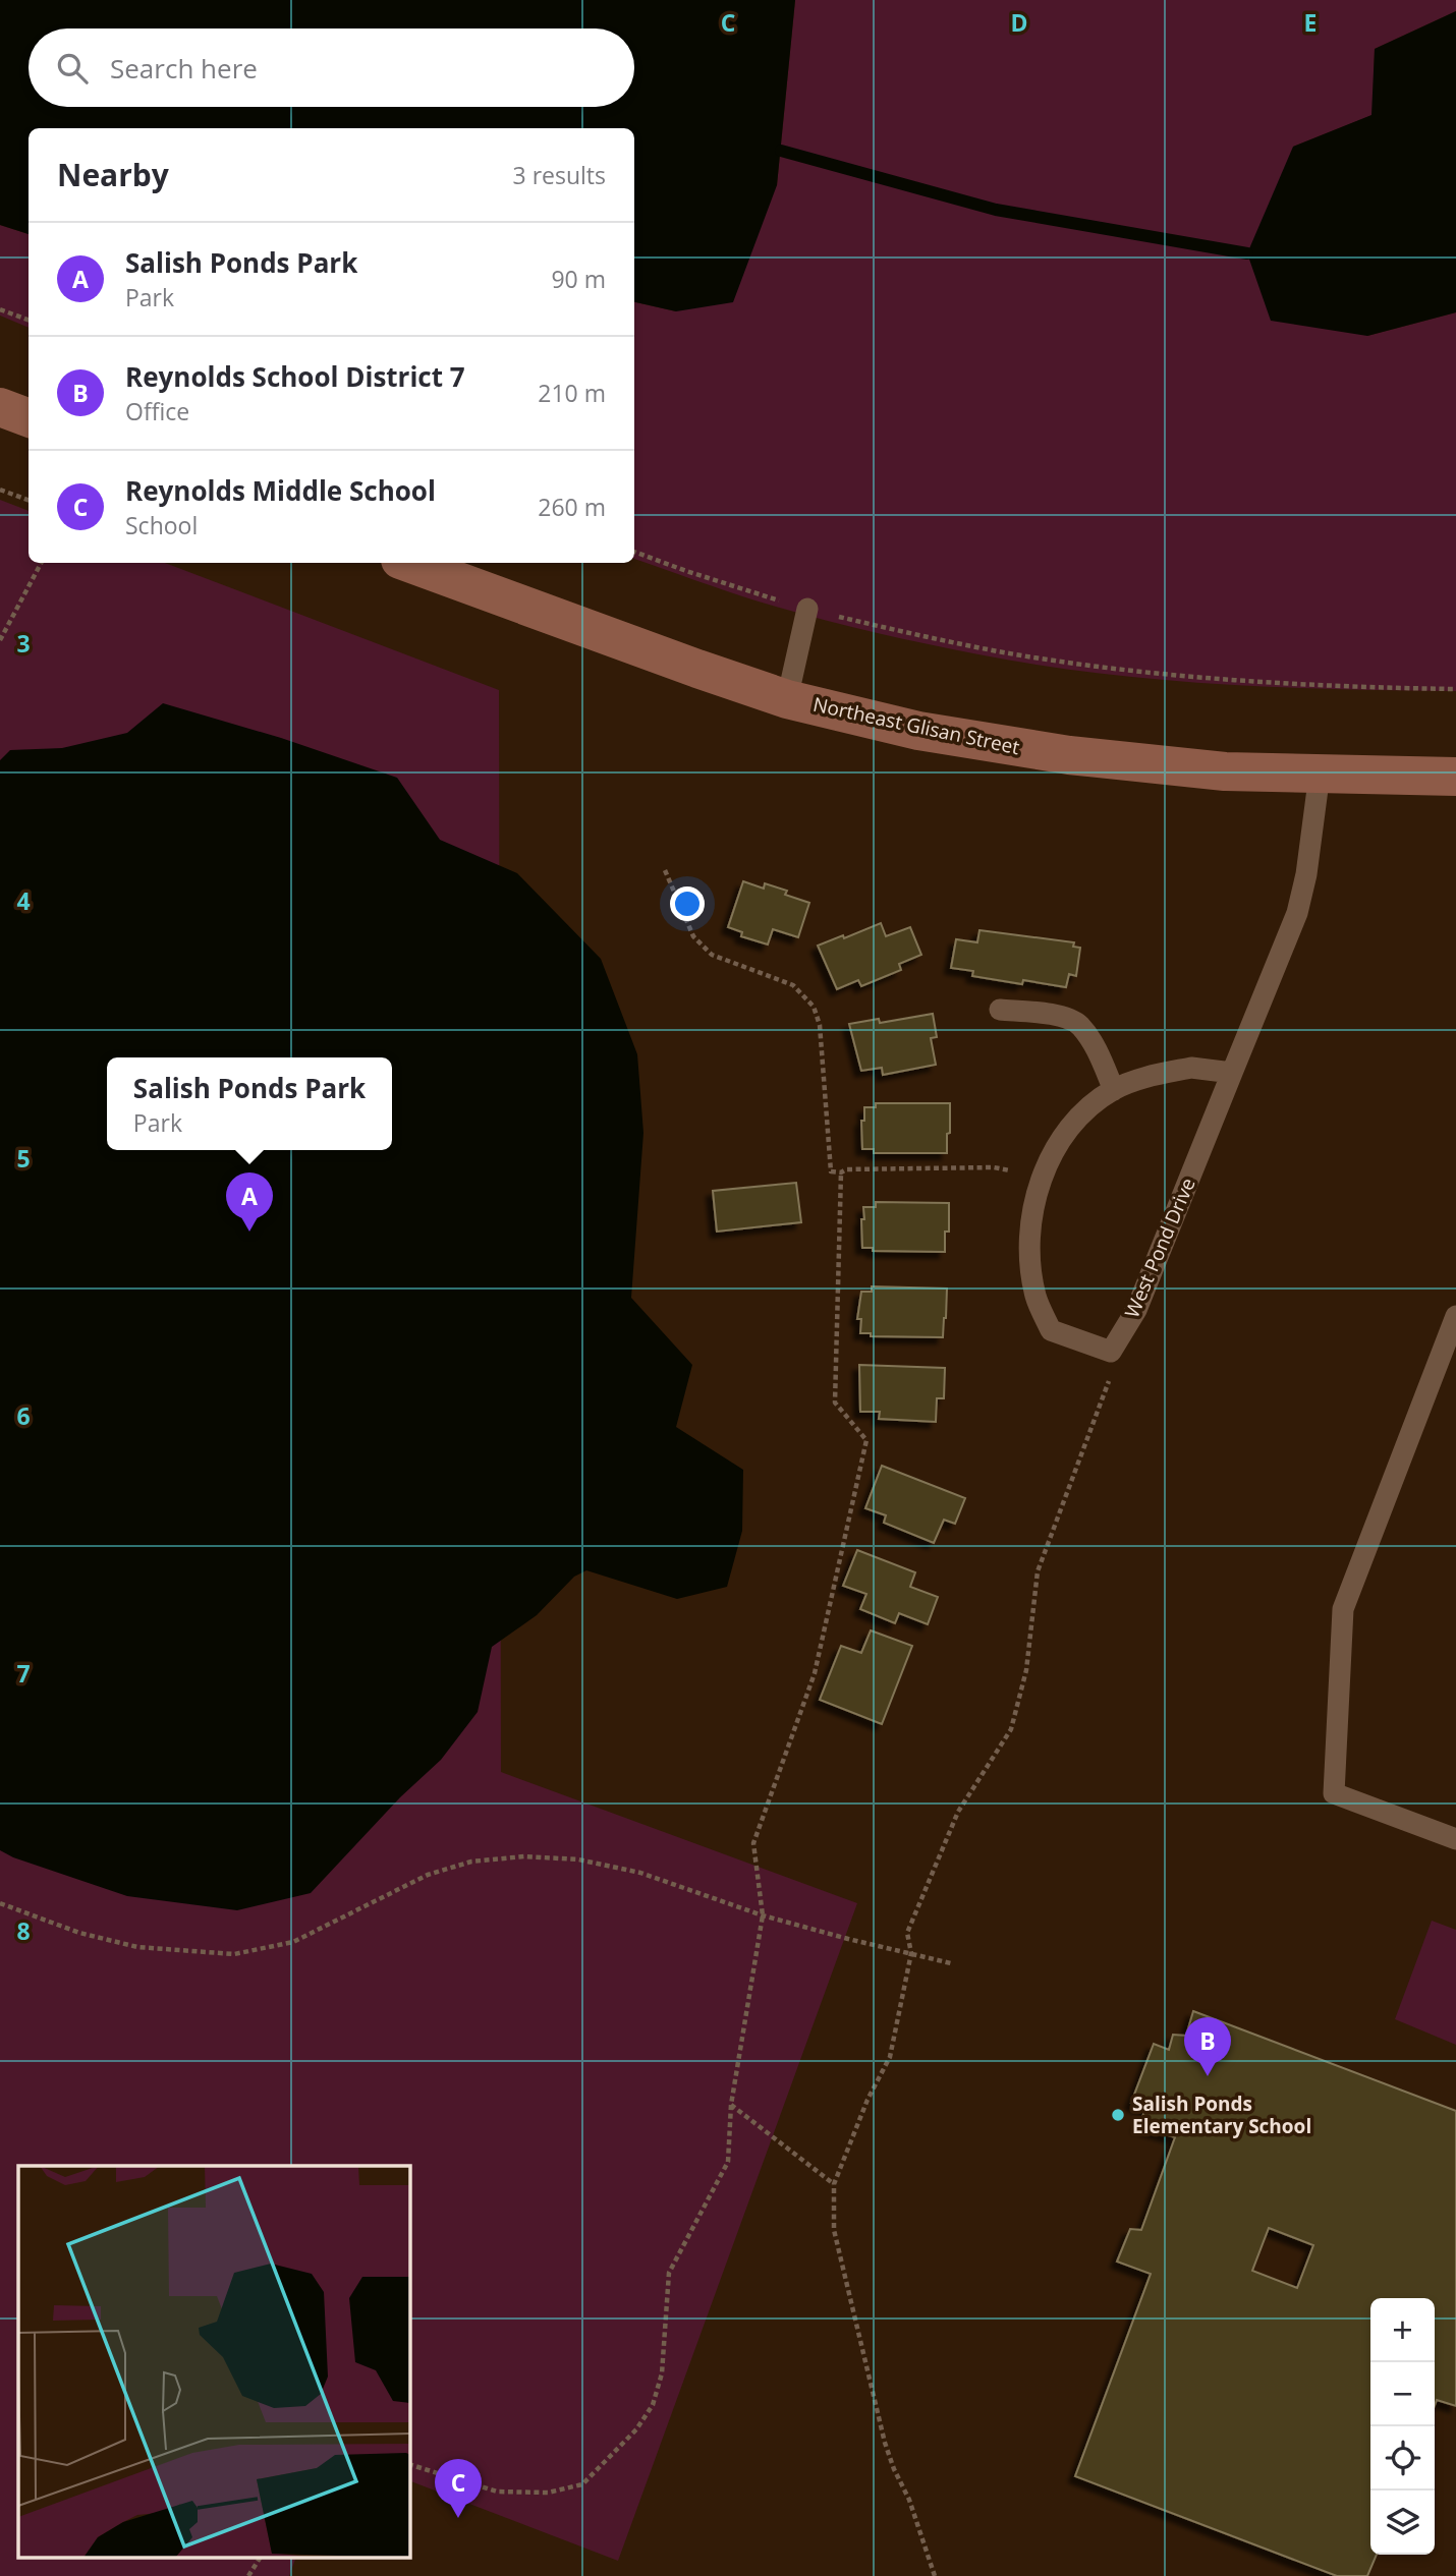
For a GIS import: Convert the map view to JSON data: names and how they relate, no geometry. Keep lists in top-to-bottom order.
{
  "streets": {
    "main road": ["Northeast Glisan Street"],
    "lane": ["West Pond Drive"]
  },
  "crossings": [
    ["Northeast Glisan Street", "West Pond Drive"]
  ],
  "places": ["Salish Ponds Elementary School"],
  "page": {
    "search": "Search here",
    "heading": ["Nearby", "3 results"],
    "list": [
      {
        "mark": "A",
        "name": "Salish Ponds Park",
        "note": "Park",
        "value": "90 m"
      },
      {
        "mark": "B",
        "name": "Reynolds School District 7",
        "note": "Office",
        "value": "210 m"
      },
      {
        "mark": "C",
        "name": "Reynolds Middle School",
        "note": "School",
        "value": "260 m"
      }
    ],
    "popup": ["Salish Ponds Park", "Park"],
    "pins": ["A", "B", "C"],
    "map_buttons": ["+", "−"]
  },
  "grid": {
    "columns": ["C", "D", "E"],
    "rows": [
      "3",
      "4",
      "5",
      "6",
      "7",
      "8"
    ]
  }
}
